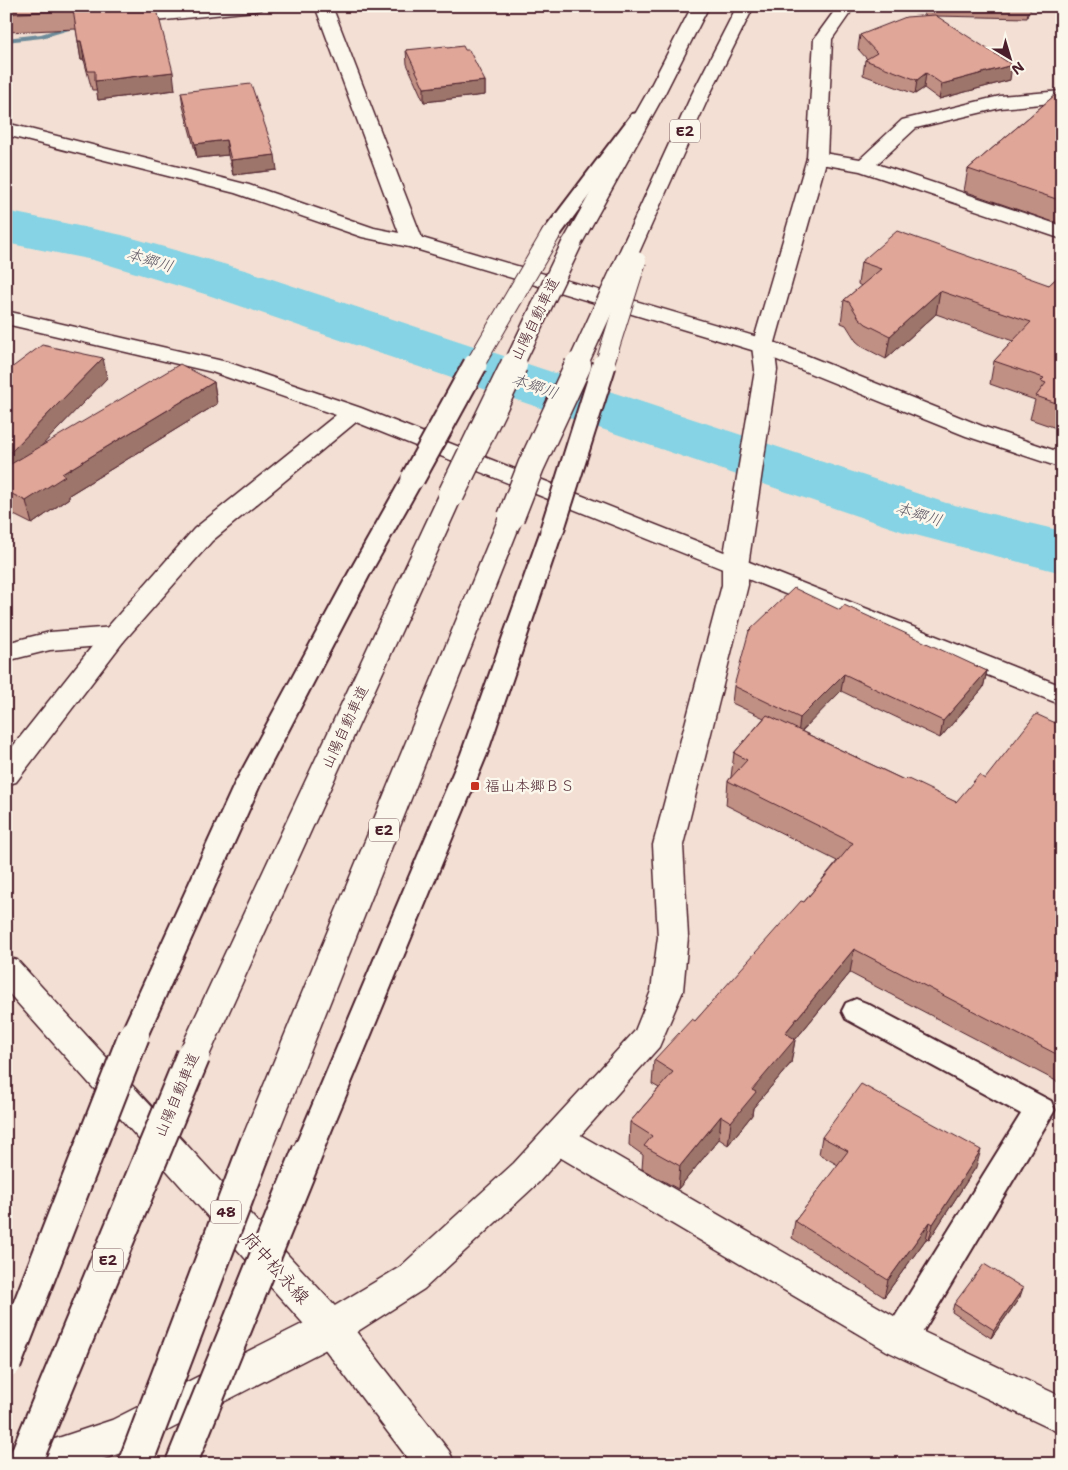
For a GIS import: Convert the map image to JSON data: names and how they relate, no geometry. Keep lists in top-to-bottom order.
{
  "streets": {
    "main road": [
      "E2",
      "山陽自動車道",
      "48",
      "府中松永線"
    ]
  },
  "water": ["本郷川"],
  "places": {
    "transit": ["福山本郷ＢＳ"]
  },
  "north": "bottom right"
}
